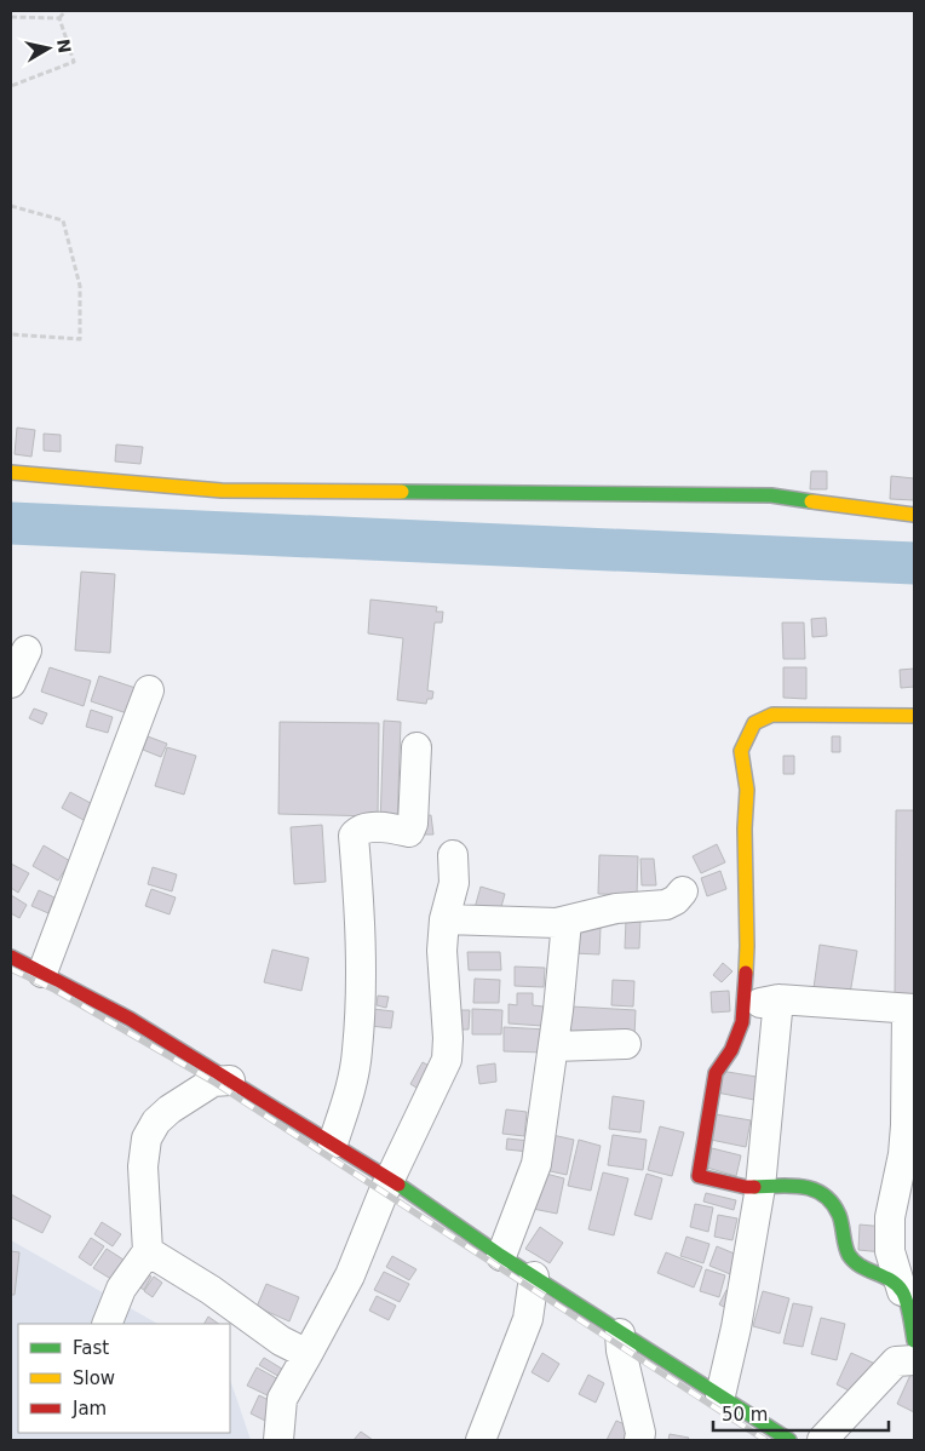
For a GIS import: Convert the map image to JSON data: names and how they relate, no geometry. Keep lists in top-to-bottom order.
{
  "legend": ["Fast", "Slow", "Jam"],
  "scale_bar": "50 m",
  "north": "right"
}
